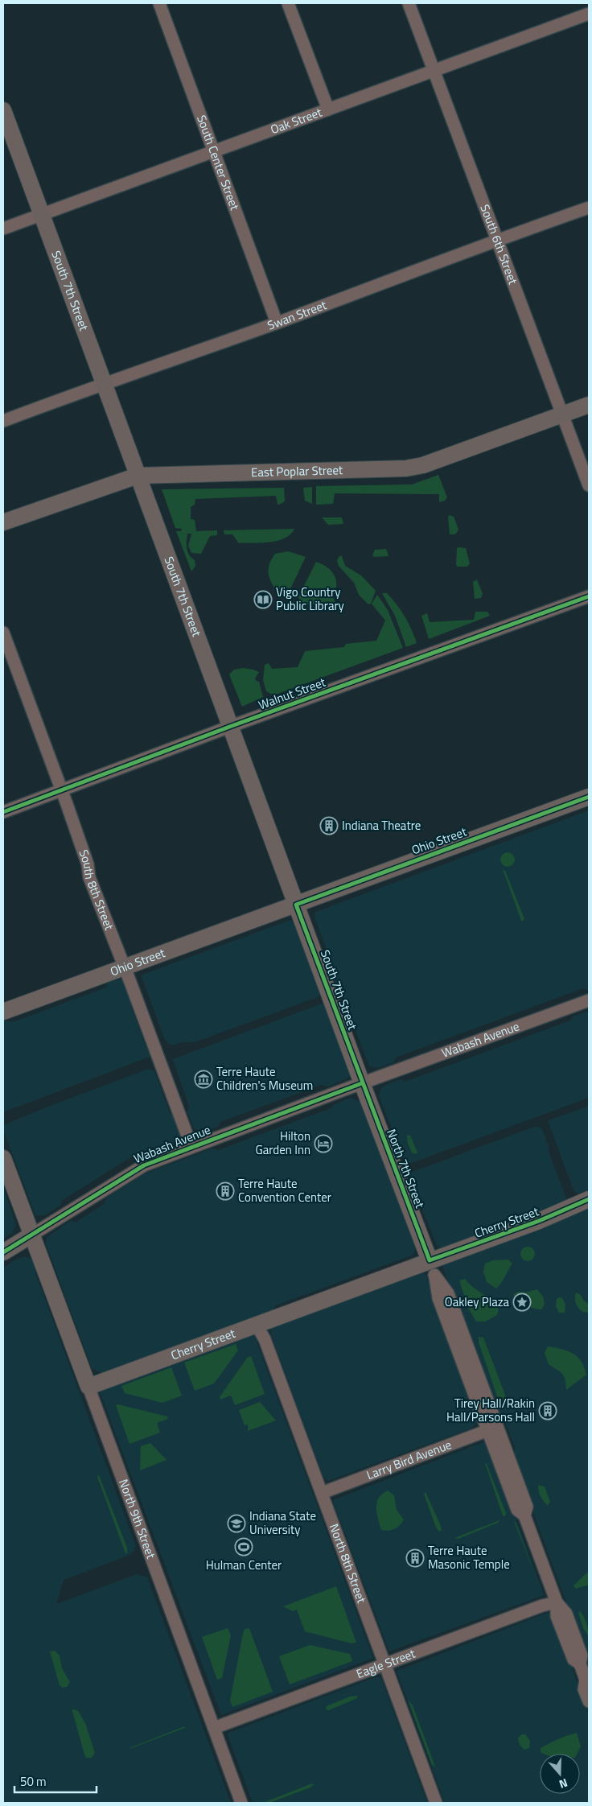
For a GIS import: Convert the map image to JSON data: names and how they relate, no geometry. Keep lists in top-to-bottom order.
{
  "streets": {
    "main road": [
      "South 7th Street",
      "East Poplar Street",
      "Ohio Street",
      "Wabash Avenue",
      "North 7th Street",
      "Cherry Street",
      "North 9th Street"
    ],
    "street": [
      "Oak Street",
      "South Center Street",
      "South 6th Street",
      "Swan Street",
      "Walnut Street",
      "South 8th Street",
      "Larry Bird Avenue",
      "North 8th Street",
      "Eagle Street"
    ]
  },
  "crossings": [
    ["Oak Street", "South Center Street"],
    ["Oak Street", "South 6th Street"],
    ["Oak Street", "South 7th Street"],
    ["South Center Street", "Swan Street"],
    ["South 6th Street", "Swan Street"],
    ["South 6th Street", "East Poplar Street"],
    ["South 7th Street", "Swan Street"],
    ["South 7th Street", "East Poplar Street"],
    ["South 7th Street", "Walnut Street"],
    ["South 7th Street", "Ohio Street"],
    ["South 7th Street", "Wabash Avenue"],
    ["South 7th Street", "North 7th Street"],
    ["Walnut Street", "South 8th Street"],
    ["Ohio Street", "South 8th Street"],
    ["South 8th Street", "Wabash Avenue"],
    ["Wabash Avenue", "North 7th Street"],
    ["Wabash Avenue", "North 9th Street"],
    ["North 7th Street", "Cherry Street"],
    ["North 7th Street", "Larry Bird Avenue"],
    ["North 7th Street", "Eagle Street"],
    ["Cherry Street", "North 9th Street"],
    ["Cherry Street", "North 8th Street"],
    ["Larry Bird Avenue", "North 8th Street"],
    ["North 9th Street", "Eagle Street"],
    ["North 8th Street", "Eagle Street"]
  ],
  "places": {
    "library": ["Vigo Country Public Library"],
    "building": [
      "Indiana Theatre",
      "Terre Haute Convention Center",
      "Tirey Hall/Rakin Hall/Parsons Hall",
      "Terre Haute Masonic Temple"
    ],
    "museum": ["Terre Haute Children's Museum"],
    "hotel": ["Hilton Garden Inn"],
    "place": ["Oakley Plaza"],
    "school or university": ["Indiana State University"],
    "sports": ["Hulman Center"]
  },
  "scale_bar": "50 m",
  "north": "bottom"
}
